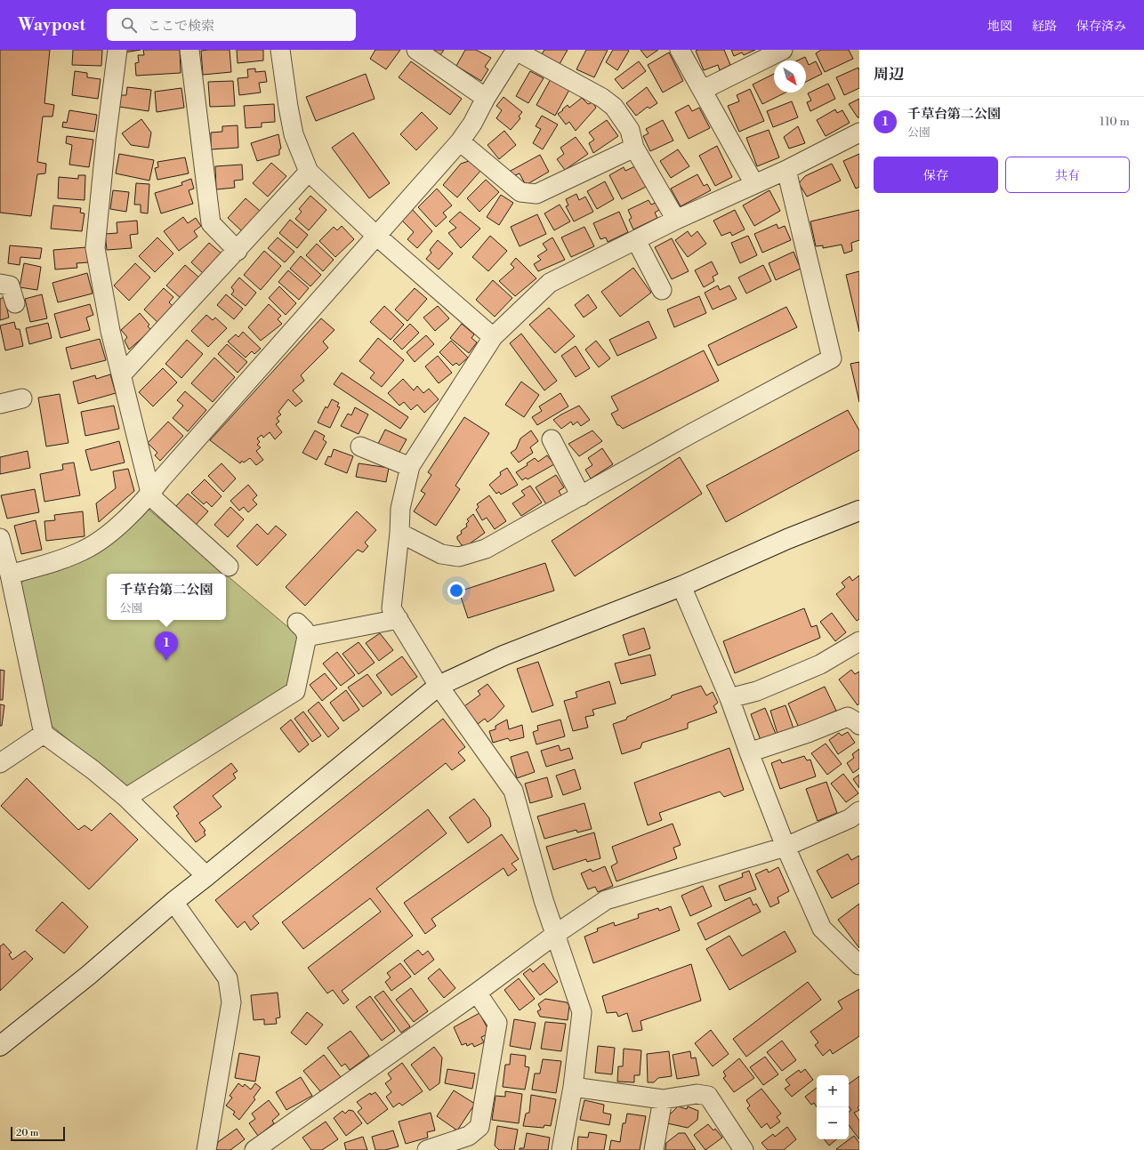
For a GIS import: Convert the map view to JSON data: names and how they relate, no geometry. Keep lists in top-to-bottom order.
{
  "scale_bar": "20 m",
  "north": "bottom right",
  "page": {
    "header": "Waypost",
    "search": "ここで検索",
    "nav": ["地図", "経路", "保存済み"],
    "heading": "周辺",
    "list": [
      {
        "mark": "1",
        "name": "千草台第二公園",
        "note": "公園",
        "value": "110 m"
      }
    ],
    "buttons": ["保存", "共有"],
    "popup": ["千草台第二公園", "公園"],
    "pins": "1",
    "map_buttons": ["+", "−"],
    "scale": "20 m"
  }
}
